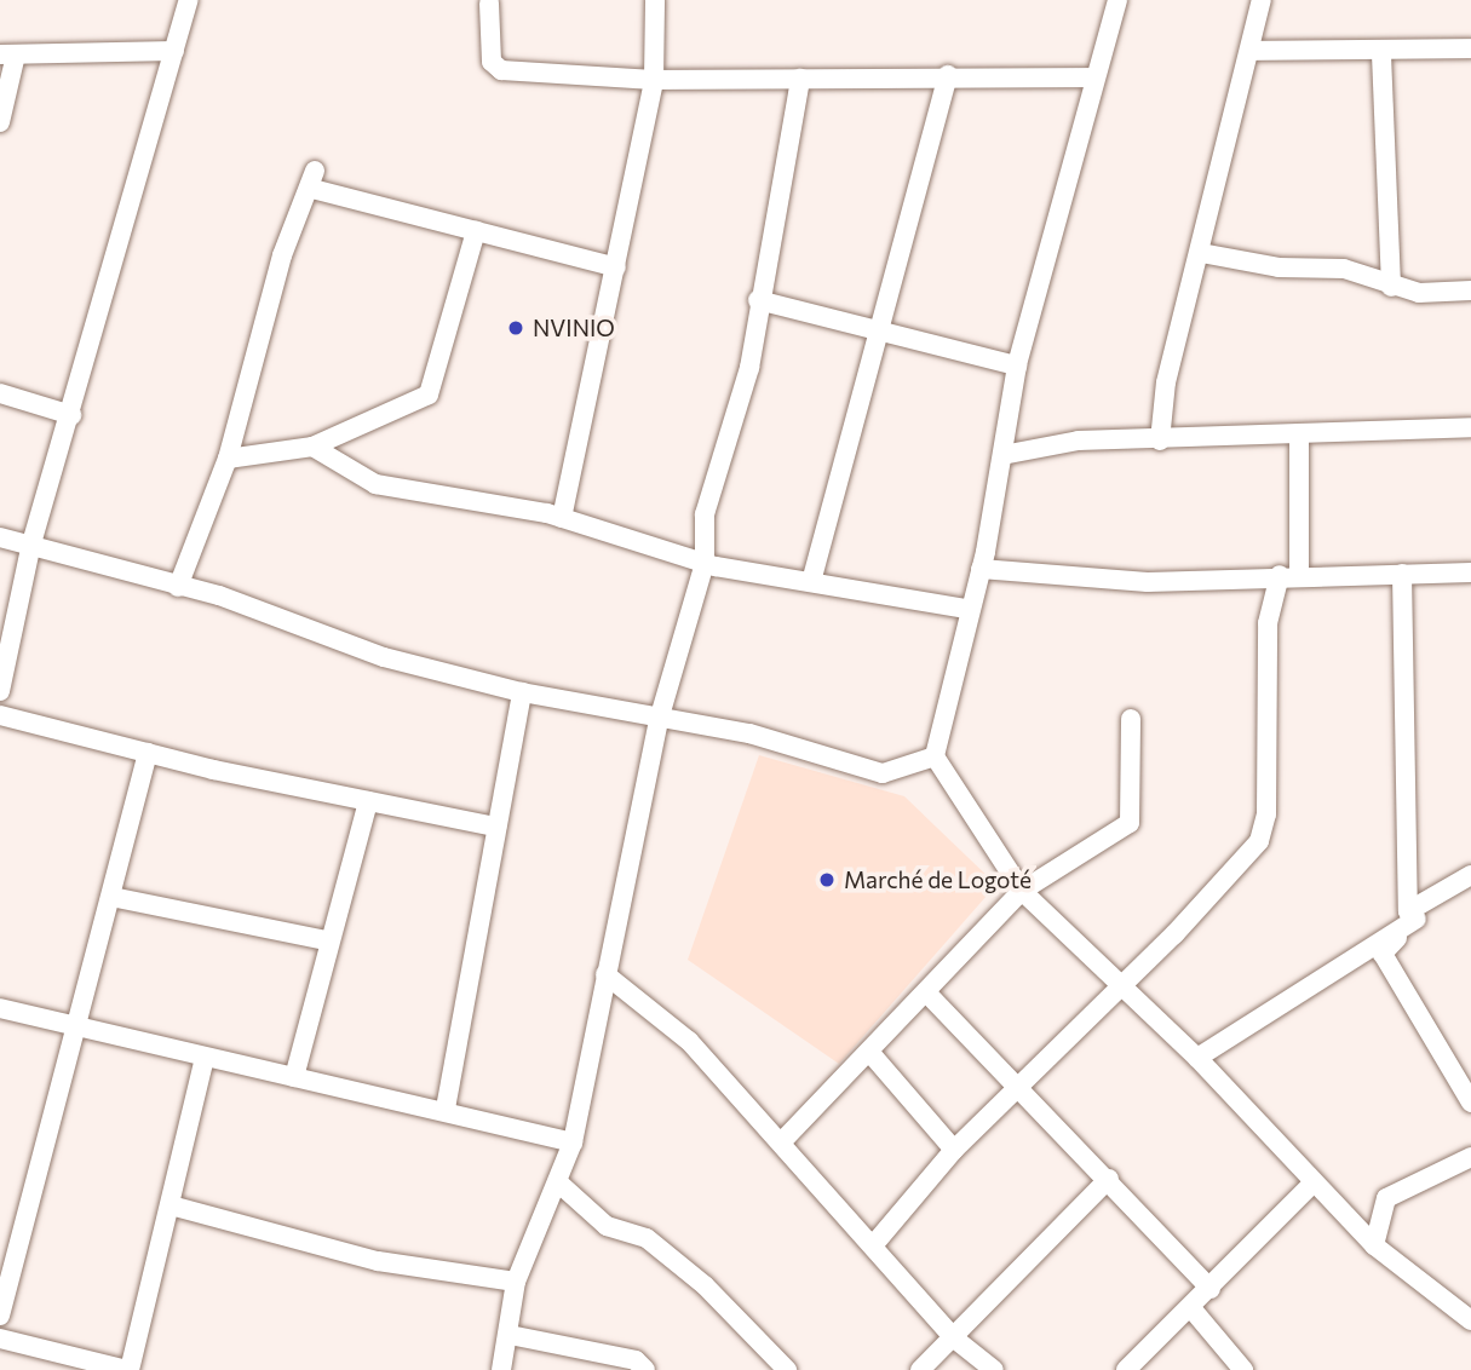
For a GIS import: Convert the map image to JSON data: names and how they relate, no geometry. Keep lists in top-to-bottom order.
{
  "places": ["NVINIO", "Marché de Logoté"]
}
